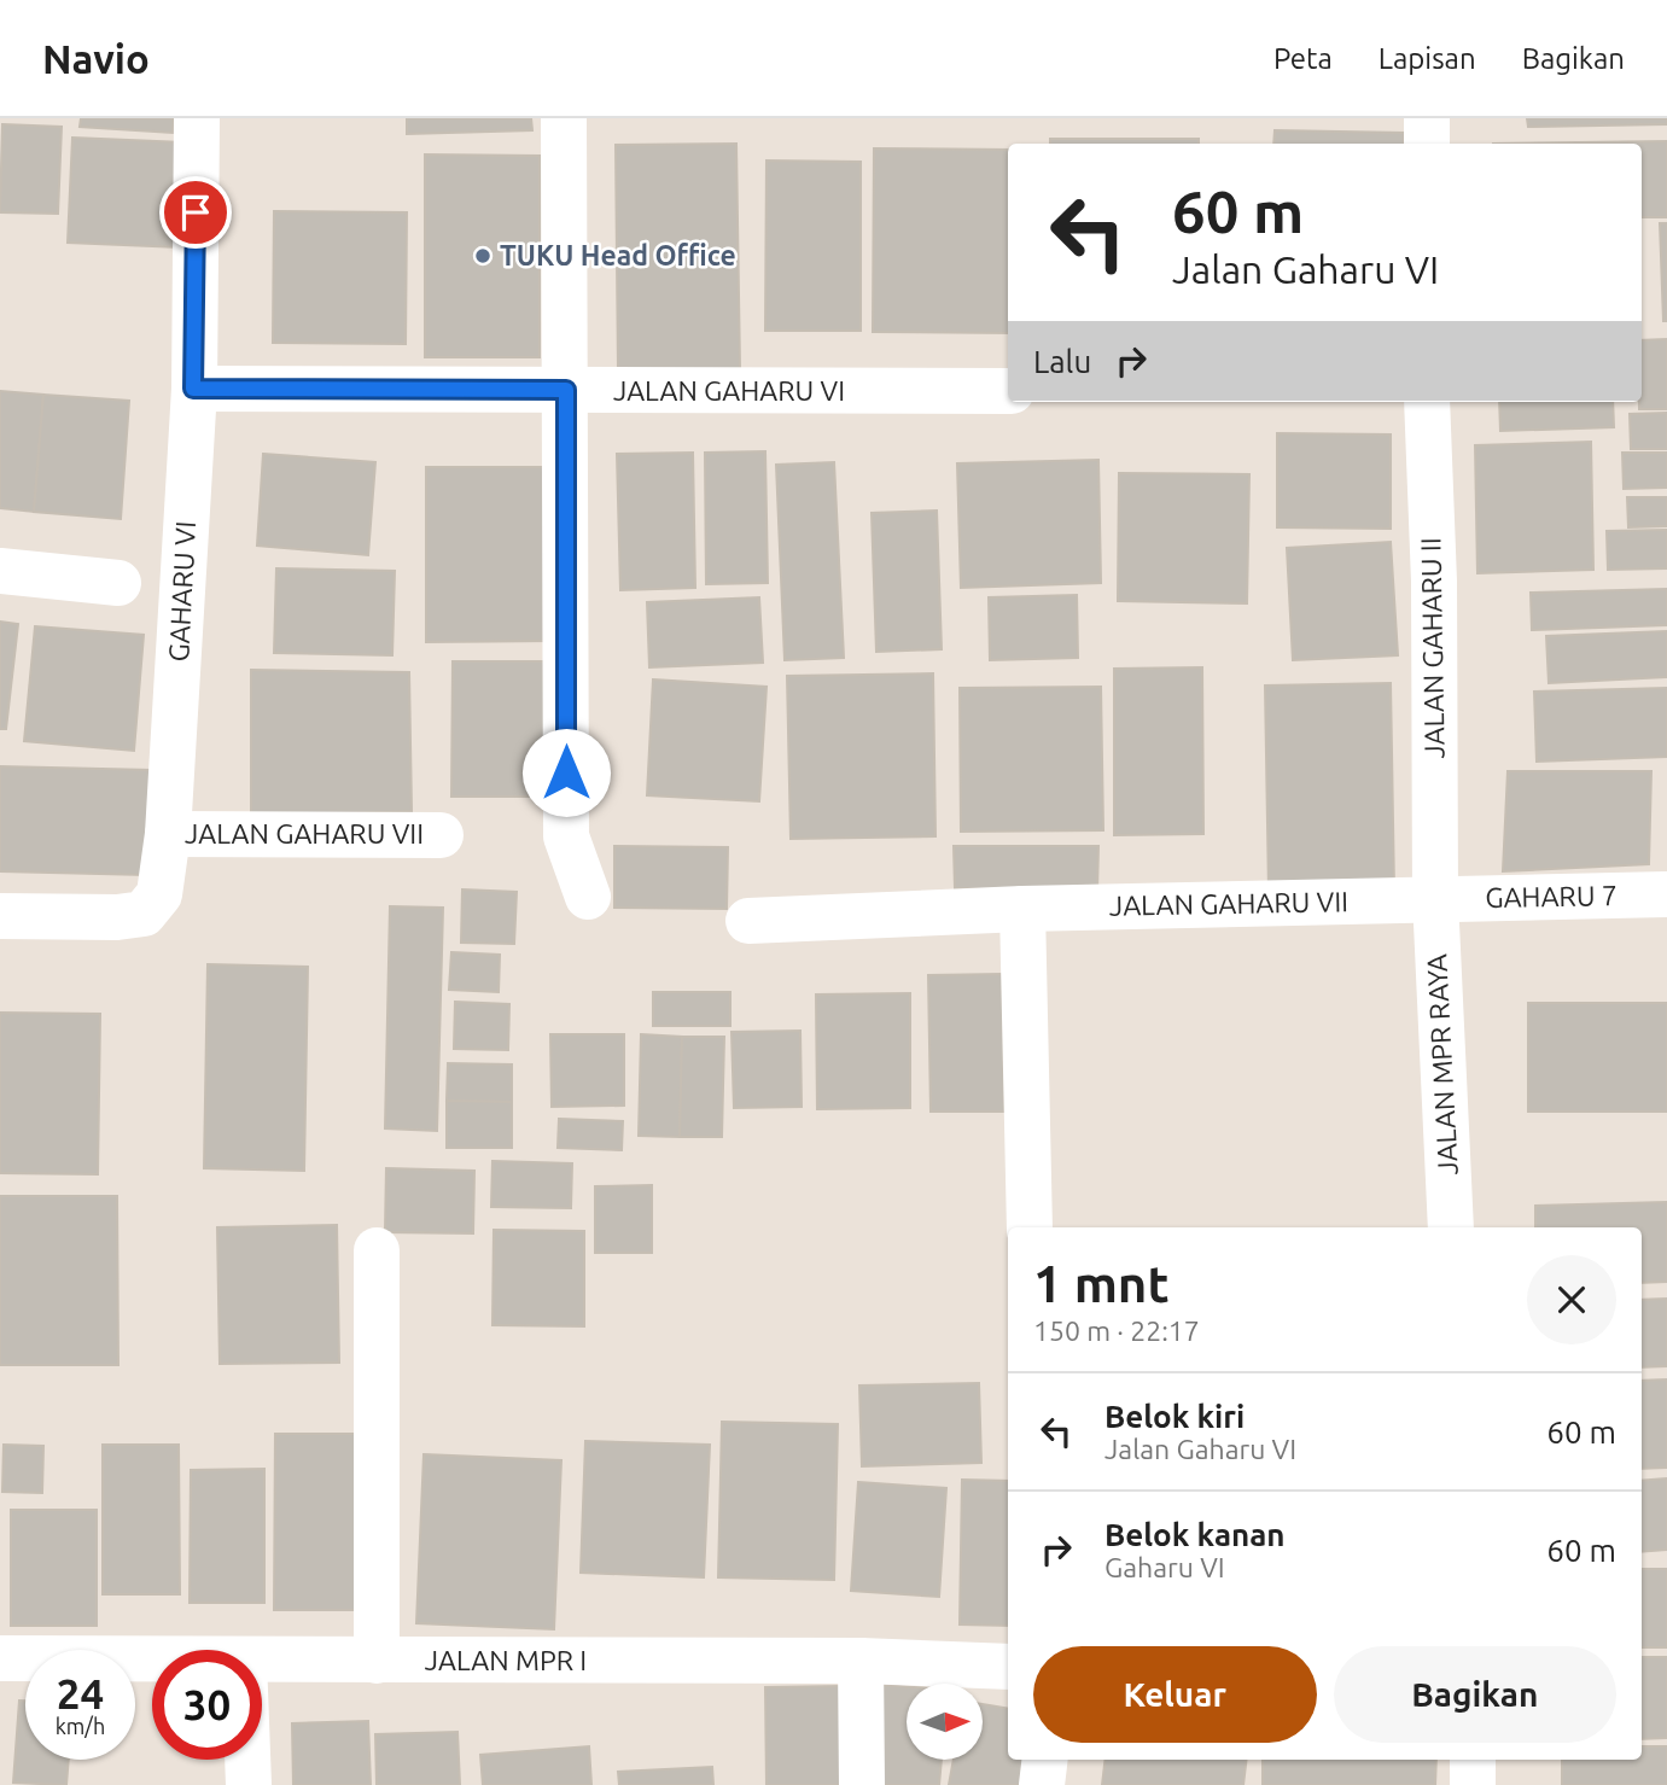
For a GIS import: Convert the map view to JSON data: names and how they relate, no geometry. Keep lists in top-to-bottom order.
{
  "streets": {
    "street": [
      "JALAN GAHARU VI",
      "GAHARU VI",
      "JALAN GAHARU II",
      "JALAN GAHARU VII",
      "GAHARU 7",
      "JALAN MPR RAYA",
      "JALAN MPR I"
    ]
  },
  "crossings": [
    ["JALAN GAHARU VI", "GAHARU VI"],
    ["GAHARU VI", "JALAN GAHARU VII"],
    ["JALAN GAHARU II", "JALAN GAHARU VII"],
    ["JALAN GAHARU II", "GAHARU 7"],
    ["JALAN GAHARU II", "JALAN MPR RAYA"],
    ["JALAN GAHARU VII", "GAHARU 7"],
    ["JALAN GAHARU VII", "JALAN MPR RAYA"],
    ["GAHARU 7", "JALAN MPR RAYA"]
  ],
  "places": ["TUKU Head Office"],
  "north": "right",
  "page": {
    "header": "Navio",
    "nav": ["Peta", "Lapisan", "Bagikan"],
    "turn": ["60 m", "Jalan Gaharu VI"],
    "then": "Lalu",
    "heading": ["1 mnt", "150 m · 22:17"],
    "list": [
      {
        "name": "Belok kiri",
        "note": "Jalan Gaharu VI",
        "value": "60 m"
      },
      {
        "name": "Belok kanan",
        "note": "Gaharu VI",
        "value": "60 m"
      }
    ],
    "buttons": ["Keluar", "Bagikan"],
    "speed": "24 km/h",
    "limit": "30"
  }
}
